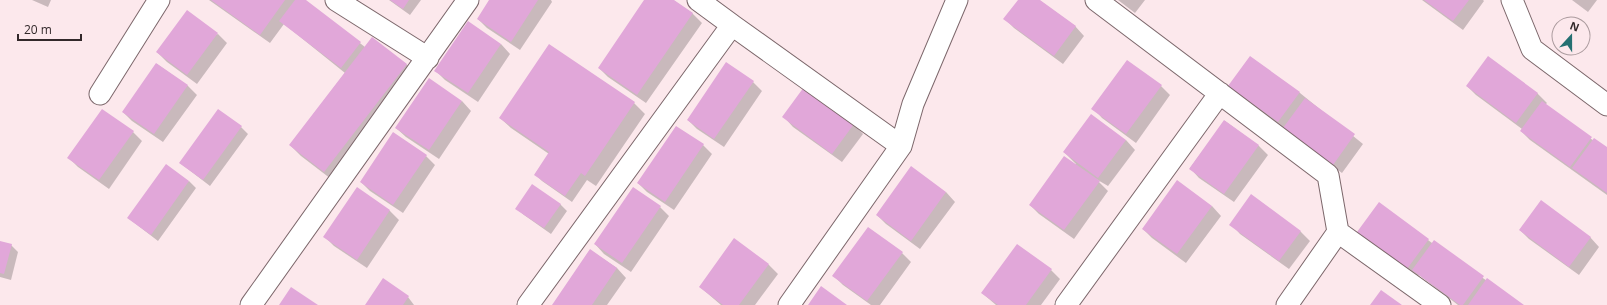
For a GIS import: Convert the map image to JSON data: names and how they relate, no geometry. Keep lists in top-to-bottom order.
{
  "scale_bar": "20 m",
  "north": "top"
}
